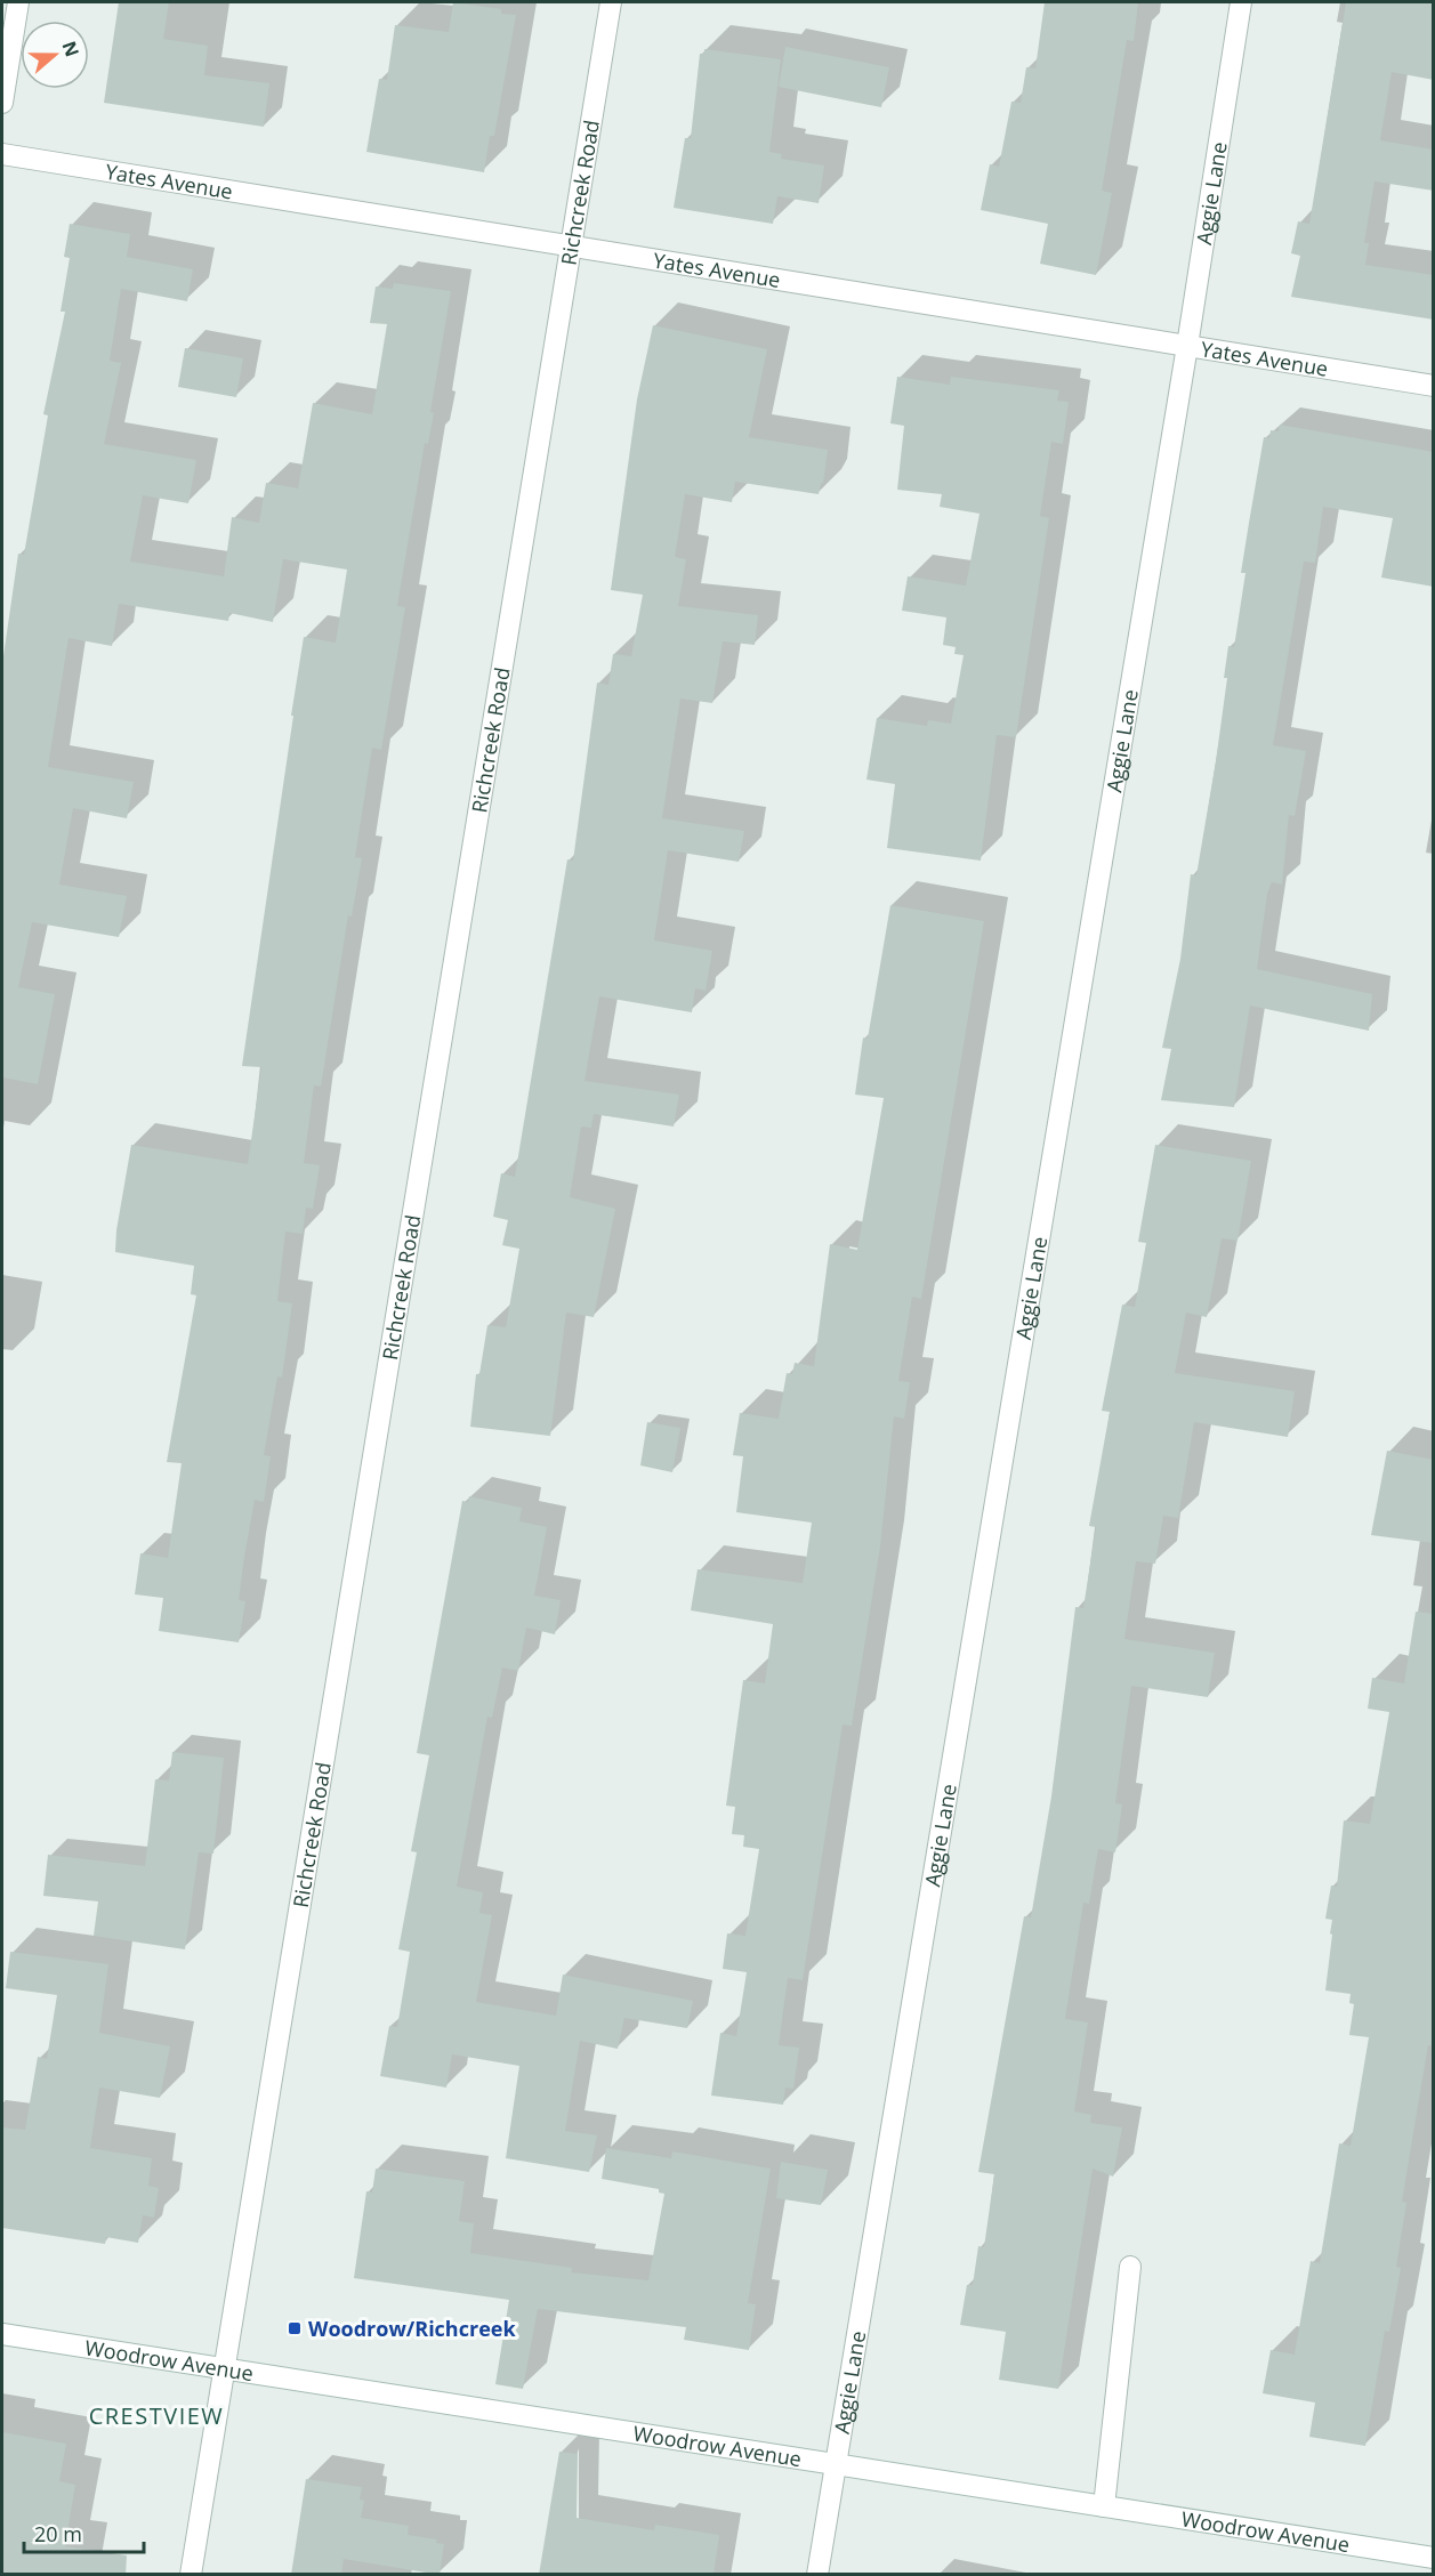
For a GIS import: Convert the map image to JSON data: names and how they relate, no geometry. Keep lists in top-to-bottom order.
{
  "streets": {
    "street": [
      "Yates Avenue",
      "Richcreek Road",
      "Aggie Lane",
      "Woodrow Avenue"
    ]
  },
  "crossings": [
    ["Yates Avenue", "Richcreek Road"],
    ["Yates Avenue", "Aggie Lane"],
    ["Richcreek Road", "Woodrow Avenue"],
    ["Aggie Lane", "Woodrow Avenue"]
  ],
  "districts": ["CRESTVIEW"],
  "places": {
    "transit": ["Woodrow/Richcreek"]
  },
  "scale_bar": "20 m",
  "north": "right"
}
